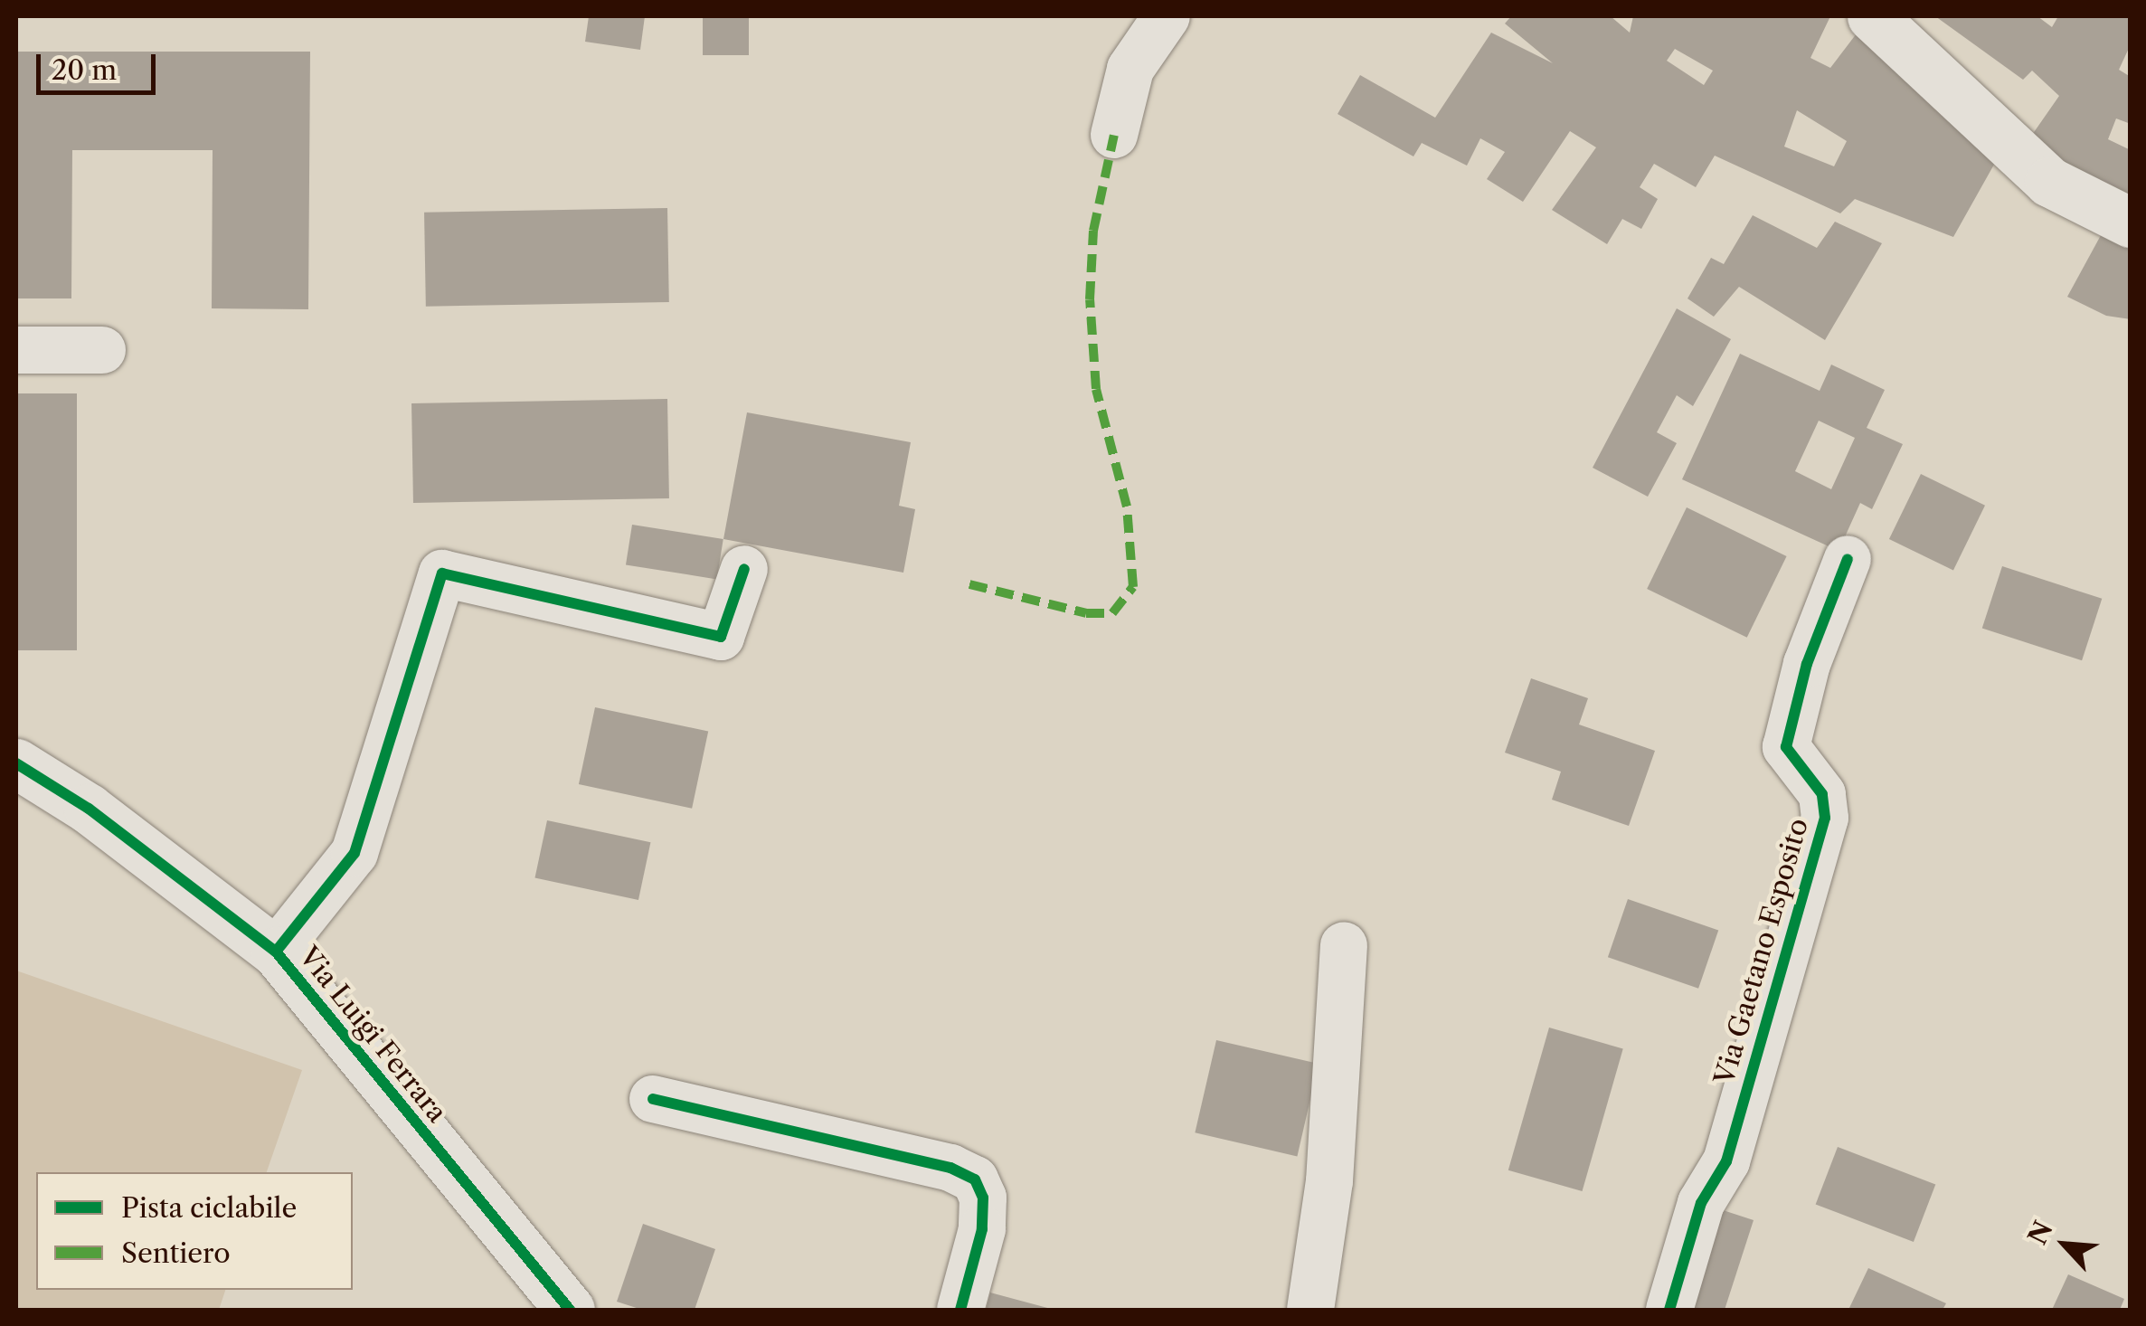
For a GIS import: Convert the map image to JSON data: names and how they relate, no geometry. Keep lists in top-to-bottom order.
{
  "streets": {
    "street": ["Via Gaetano Esposito", "Via Luigi Ferrara"]
  },
  "legend": ["Pista ciclabile", "Sentiero"],
  "scale_bar": "20 m",
  "north": "top left"
}
